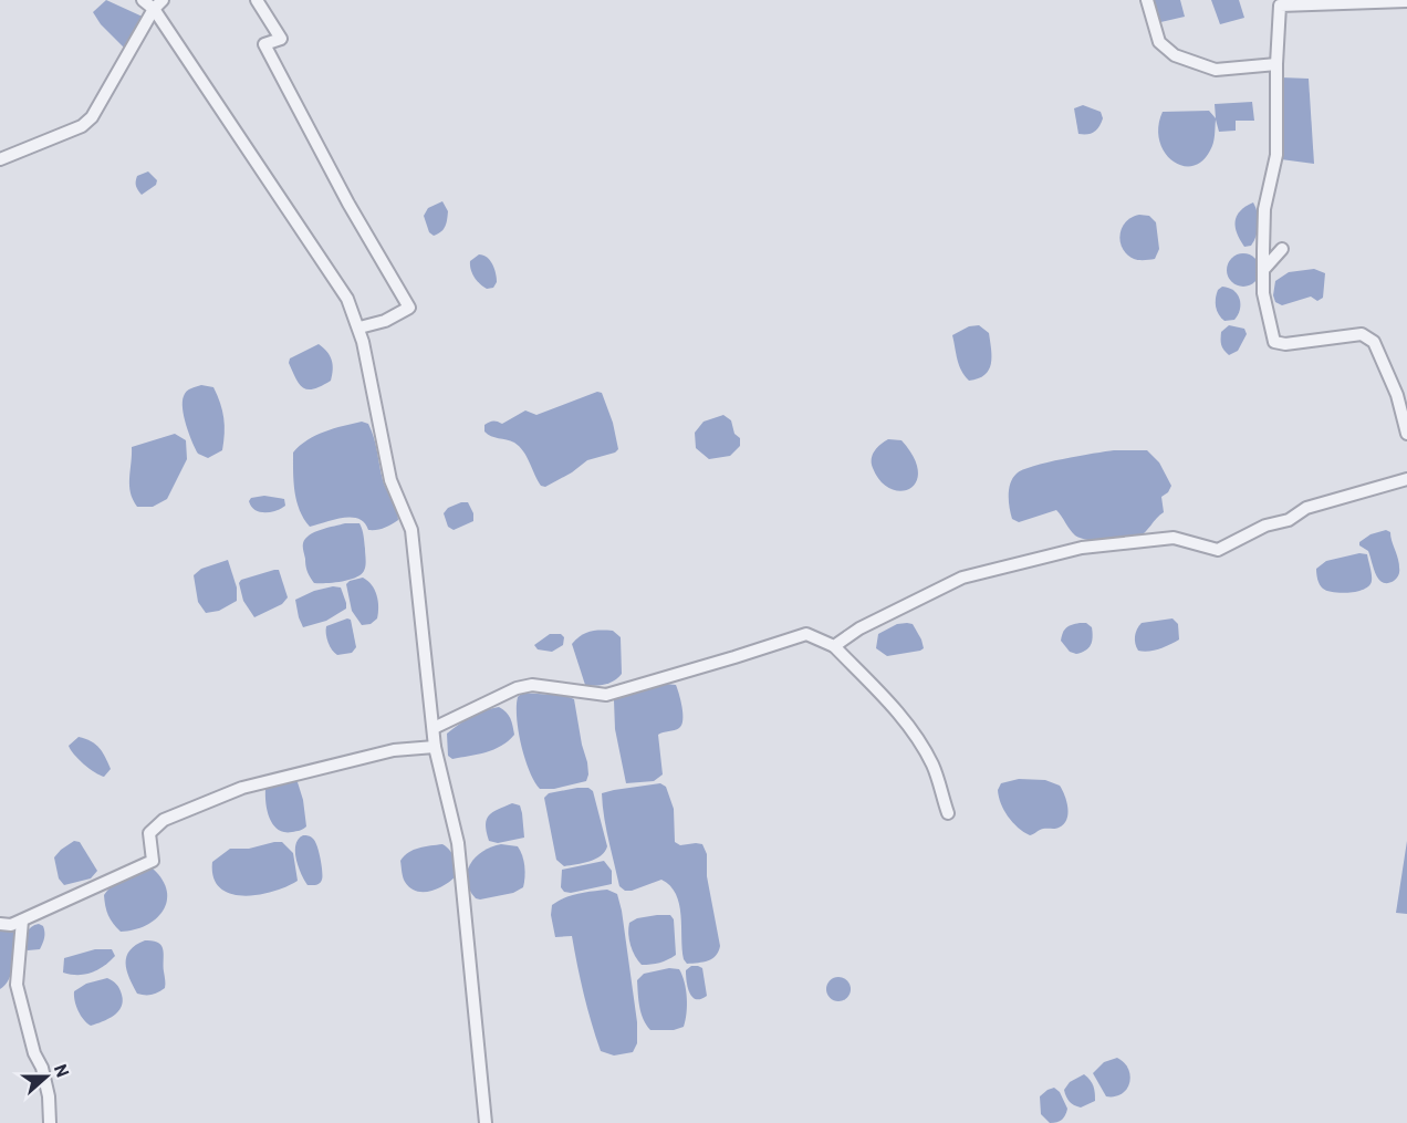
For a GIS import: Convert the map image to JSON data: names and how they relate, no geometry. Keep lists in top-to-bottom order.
{
  "north": "right"
}
